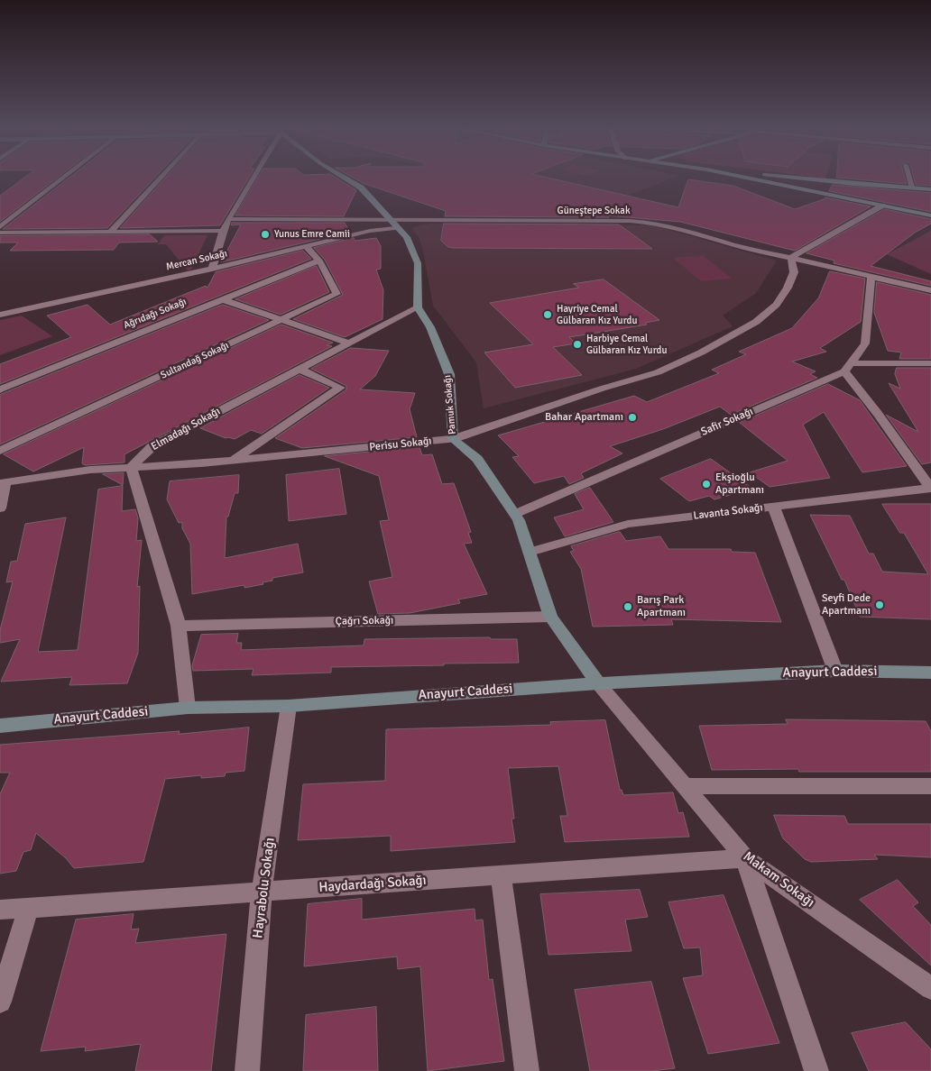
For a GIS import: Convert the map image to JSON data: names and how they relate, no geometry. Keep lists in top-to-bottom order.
{
  "streets": {
    "street": [
      "Güneştepe Sokak",
      "Mercan Sokağı",
      "Ağrıdağı Sokağı",
      "Sultandağ Sokağı",
      "Pamuk Sokağı",
      "Safir Sokağı",
      "Elmadağı Sokağı",
      "Perisu Sokağı",
      "Lavanta Sokağı",
      "Çağrı Sokağı",
      "Anayurt Caddesi",
      "Makam Sokağı",
      "Haydardağı Sokağı",
      "Hayrabolu Sokağı"
    ]
  },
  "crossings": [
    ["Güneştepe Sokak", "Mercan Sokağı"],
    ["Güneştepe Sokak", "Perisu Sokağı"],
    ["Mercan Sokağı", "Sultandağ Sokağı"],
    ["Ağrıdağı Sokağı", "Sultandağ Sokağı"],
    ["Pamuk Sokağı", "Safir Sokağı"],
    ["Pamuk Sokağı", "Elmadağı Sokağı"],
    ["Pamuk Sokağı", "Perisu Sokağı"],
    ["Pamuk Sokağı", "Lavanta Sokağı"],
    ["Pamuk Sokağı", "Çağrı Sokağı"],
    ["Pamuk Sokağı", "Anayurt Caddesi"],
    ["Pamuk Sokağı", "Makam Sokağı"],
    ["Elmadağı Sokağı", "Perisu Sokağı"],
    ["Anayurt Caddesi", "Makam Sokağı"],
    ["Anayurt Caddesi", "Hayrabolu Sokağı"],
    ["Makam Sokağı", "Haydardağı Sokağı"],
    ["Haydardağı Sokağı", "Hayrabolu Sokağı"]
  ],
  "places": [
    "Yunus Emre Camii",
    "Hayriye Cemal Gülbaran Kız Yurdu",
    "Harbiye Cemal Gülbaran Kız Yurdu",
    "Bahar Apartmanı",
    "Ekşioğlu Apartmanı",
    "Seyfi Dede Apartmanı",
    "Barış Park Apartmanı"
  ]
}
